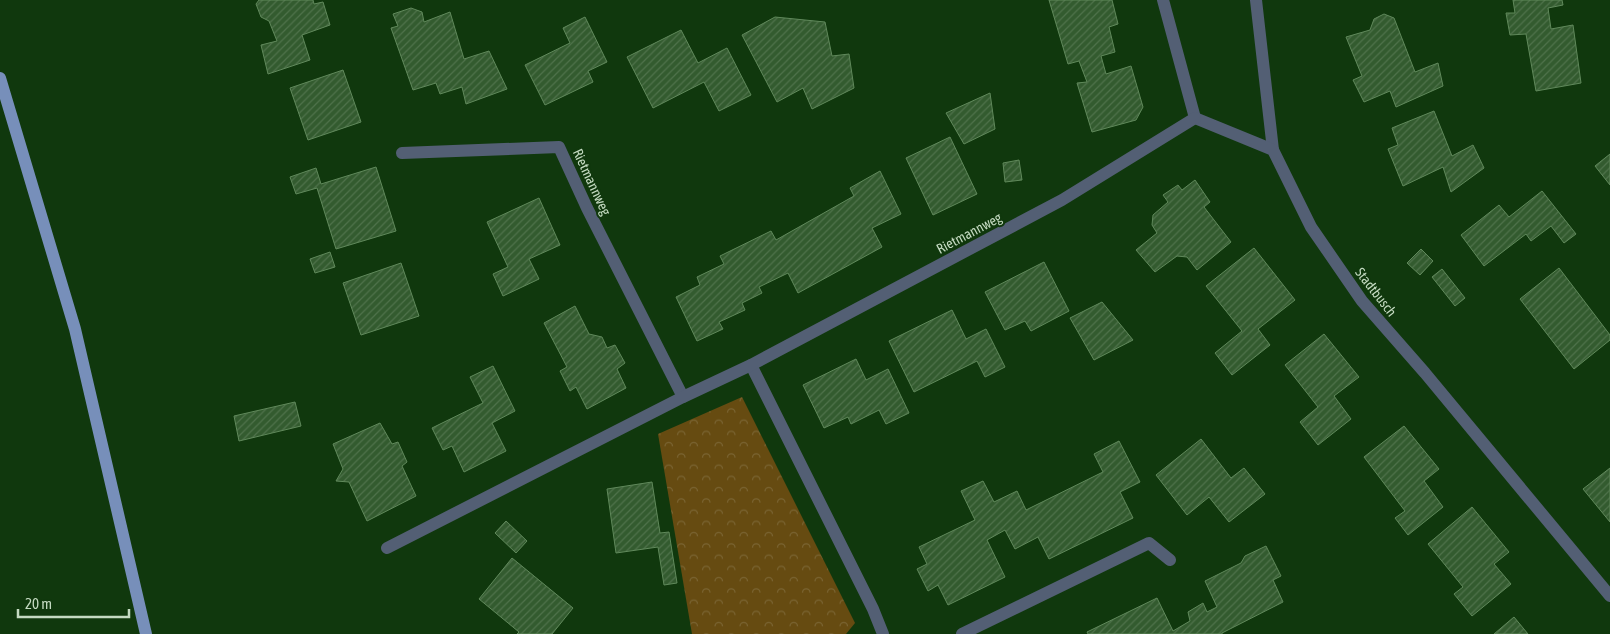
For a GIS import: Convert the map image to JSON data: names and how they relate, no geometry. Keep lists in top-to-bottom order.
{
  "streets": {
    "street": ["Rietmannweg", "Stadtbusch"]
  },
  "scale_bar": "20 m"
}
